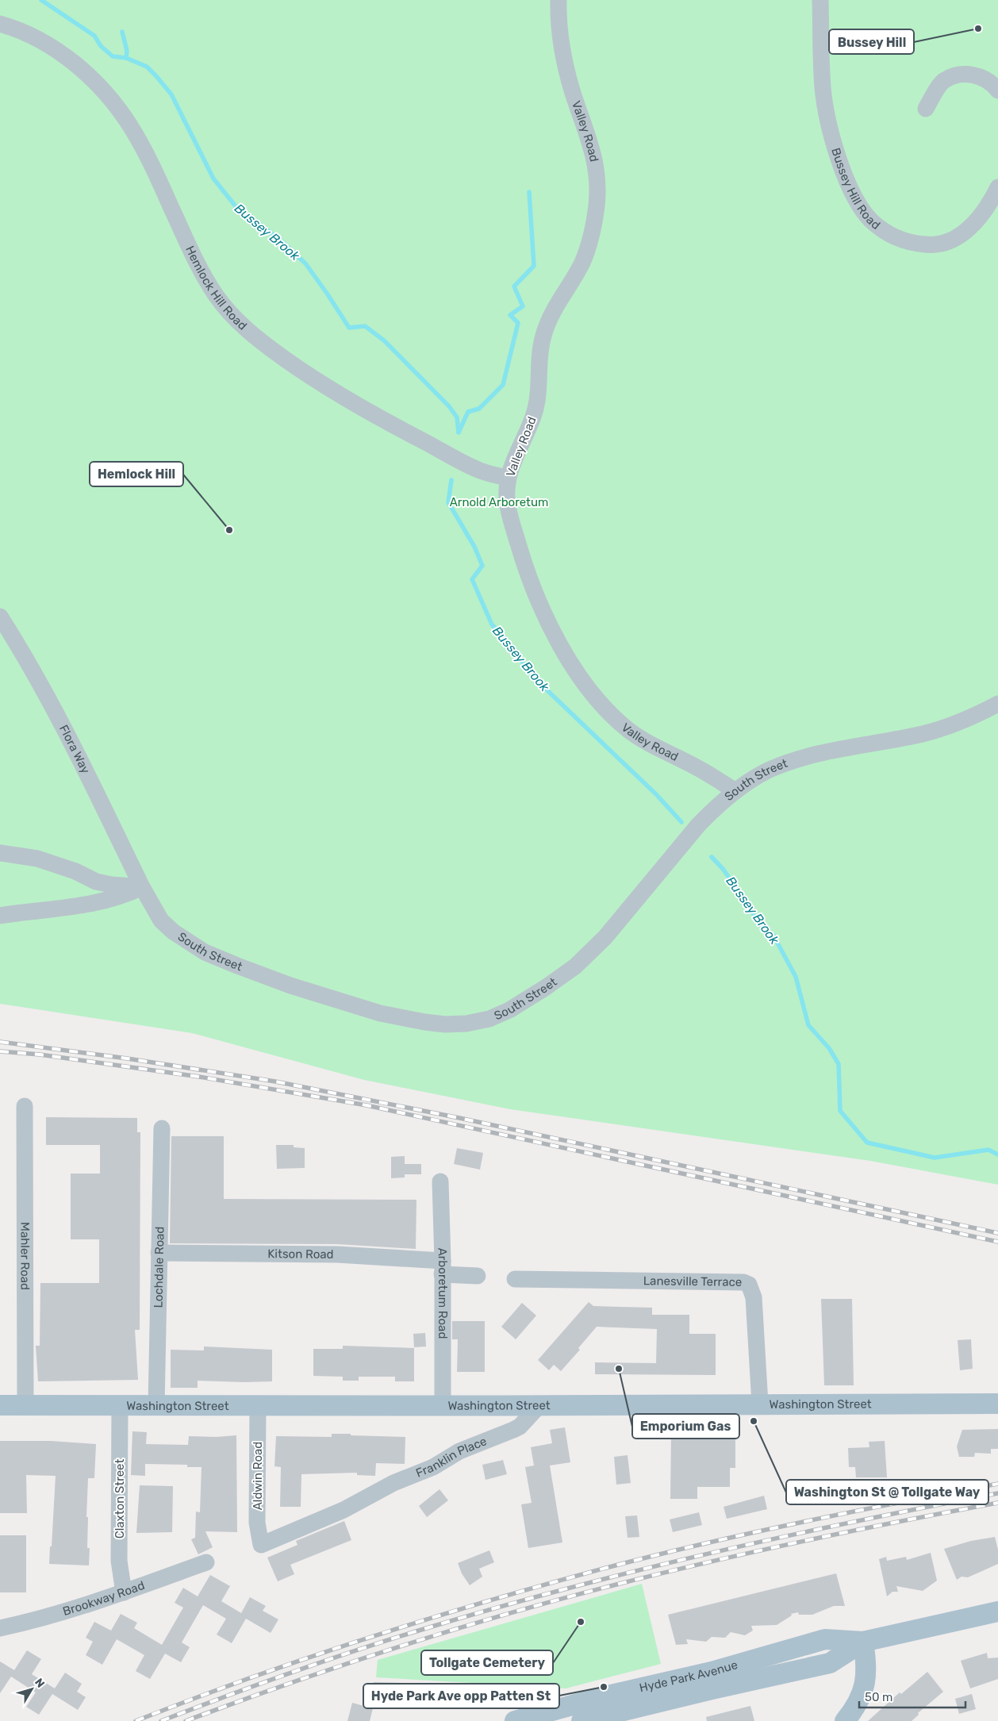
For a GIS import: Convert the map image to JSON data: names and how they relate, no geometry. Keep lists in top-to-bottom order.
{
  "streets": {
    "main road": ["Washington Street", "Hyde Park Avenue"],
    "street": [
      "Valley Road",
      "Bussey Hill Road",
      "Hemlock Hill Road",
      "Flora Way",
      "South Street",
      "Kitson Road",
      "Mahler Road",
      "Lochdale Road",
      "Lanesville Terrace",
      "Arboretum Road",
      "Franklin Place",
      "Aldwin Road",
      "Claxton Street",
      "Brookway Road"
    ]
  },
  "crossings": [
    ["Valley Road", "Hemlock Hill Road"],
    ["Valley Road", "South Street"],
    ["Flora Way", "South Street"],
    ["Kitson Road", "Lochdale Road"],
    ["Kitson Road", "Arboretum Road"],
    ["Mahler Road", "Washington Street"],
    ["Lochdale Road", "Washington Street"],
    ["Lanesville Terrace", "Washington Street"],
    ["Arboretum Road", "Washington Street"],
    ["Washington Street", "Franklin Place"],
    ["Washington Street", "Aldwin Road"],
    ["Washington Street", "Claxton Street"],
    ["Franklin Place", "Aldwin Road"],
    ["Claxton Street", "Brookway Road"]
  ],
  "water": ["Bussey Brook"],
  "parks": ["Arnold Arboretum"],
  "places": [
    "Bussey Hill",
    "Hemlock Hill",
    "Emporium Gas",
    "Washington St @ Tollgate Way",
    "Tollgate Cemetery",
    "Hyde Park Ave opp Patten St"
  ],
  "scale_bar": "50 m",
  "north": "top right"
}
